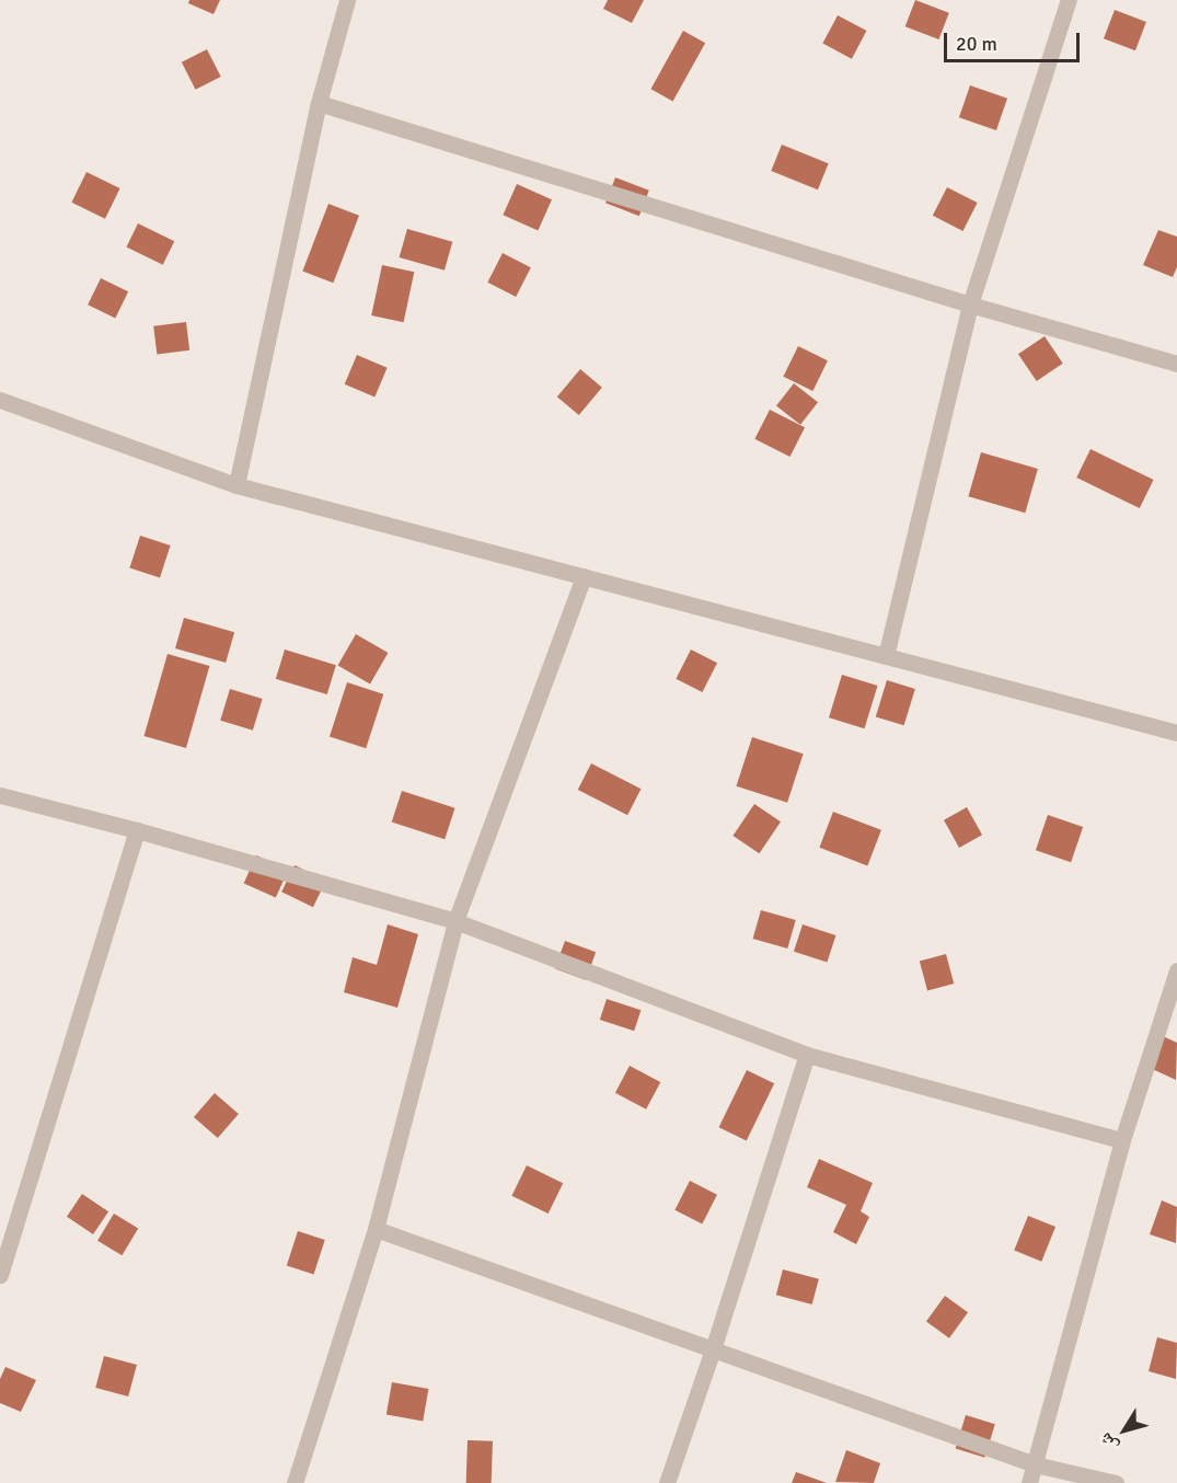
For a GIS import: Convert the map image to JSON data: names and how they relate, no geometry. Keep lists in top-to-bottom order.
{
  "scale_bar": "20 m",
  "north": "bottom left"
}
